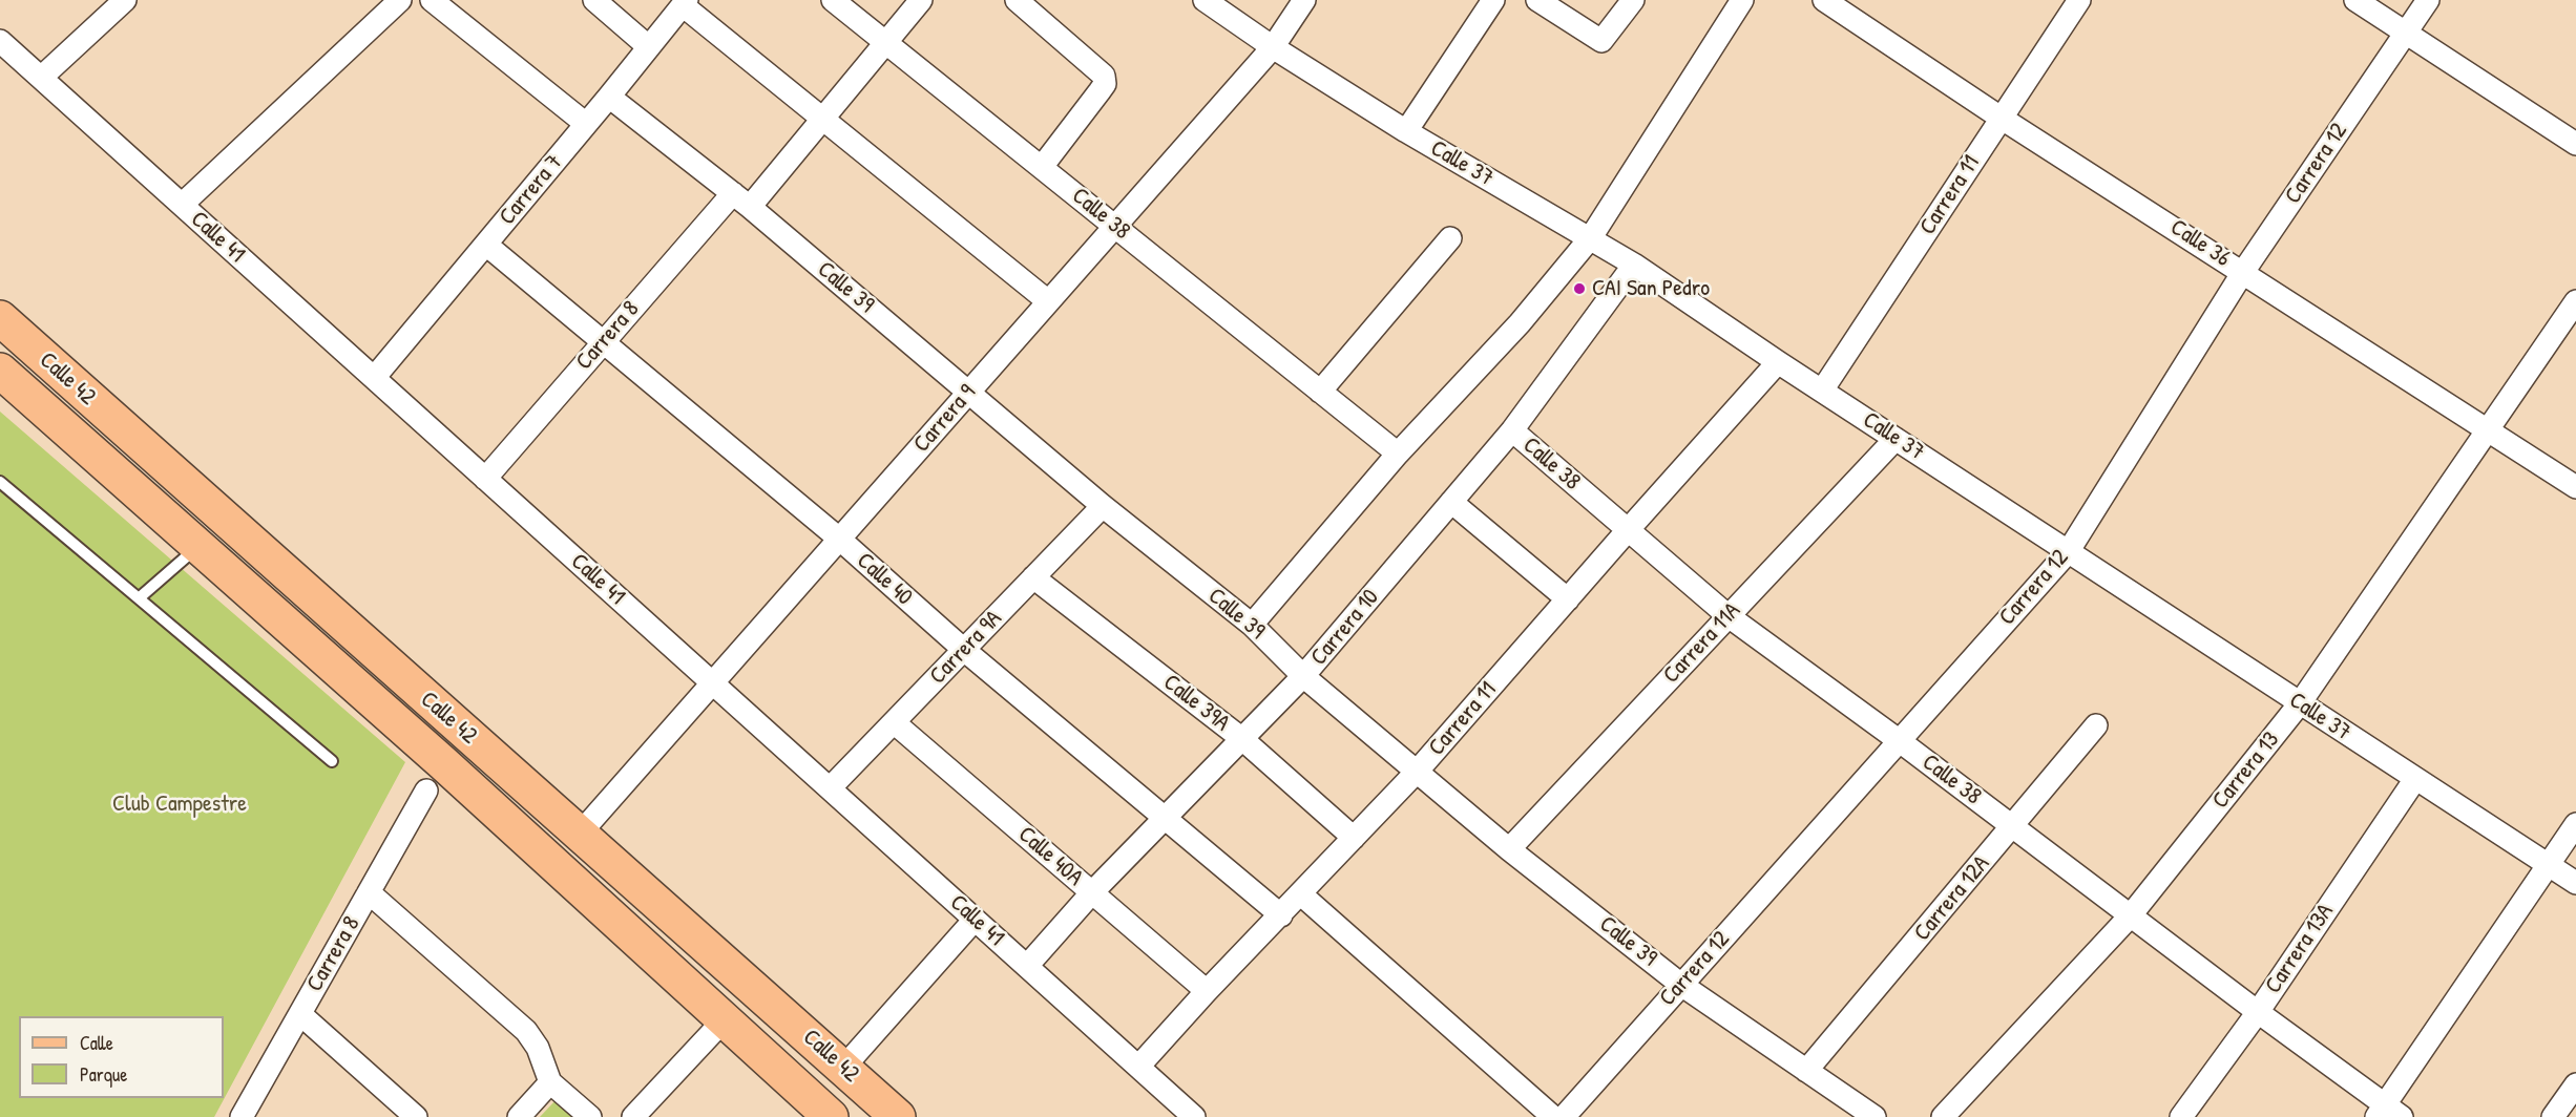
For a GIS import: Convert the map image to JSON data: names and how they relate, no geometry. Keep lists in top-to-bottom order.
{
  "streets": {
    "main road": ["Calle 42"],
    "street": [
      "Calle 37",
      "Carrera 12",
      "Carrera 7",
      "Carrera 11",
      "Calle 38",
      "Calle 41",
      "Calle 36",
      "Calle 39",
      "Carrera 8",
      "Carrera 9",
      "Calle 40",
      "Carrera 10",
      "Carrera 11A",
      "Carrera 9A",
      "Calle 39A",
      "Carrera 13",
      "Calle 40A",
      "Carrera 12A",
      "Carrera 13A"
    ]
  },
  "crossings": [
    ["Calle 37", "Carrera 12"],
    ["Calle 37", "Carrera 11"],
    ["Calle 37", "Carrera 9"],
    ["Calle 37", "Carrera 10"],
    ["Calle 37", "Carrera 11A"],
    ["Calle 37", "Carrera 13"],
    ["Calle 37", "Carrera 13A"],
    ["Carrera 12", "Calle 38"],
    ["Carrera 12", "Calle 36"],
    ["Carrera 12", "Calle 39"],
    ["Carrera 7", "Calle 41"],
    ["Carrera 7", "Calle 39"],
    ["Carrera 7", "Calle 40"],
    ["Carrera 11", "Calle 38"],
    ["Carrera 11", "Calle 41"],
    ["Carrera 11", "Calle 36"],
    ["Carrera 11", "Calle 39"],
    ["Carrera 11", "Calle 40"],
    ["Carrera 11", "Calle 39A"],
    ["Carrera 11", "Calle 40A"],
    ["Calle 38", "Carrera 8"],
    ["Calle 38", "Carrera 9"],
    ["Calle 38", "Carrera 10"],
    ["Calle 38", "Carrera 11A"],
    ["Calle 38", "Carrera 13"],
    ["Calle 38", "Carrera 12A"],
    ["Calle 38", "Carrera 13A"],
    ["Calle 41", "Carrera 8"],
    ["Calle 41", "Carrera 9"],
    ["Calle 41", "Carrera 10"],
    ["Calle 41", "Carrera 9A"],
    ["Calle 36", "Carrera 13"],
    ["Calle 39", "Carrera 8"],
    ["Calle 39", "Carrera 9"],
    ["Calle 39", "Carrera 10"],
    ["Calle 39", "Carrera 11A"],
    ["Calle 39", "Carrera 9A"],
    ["Calle 39", "Carrera 12A"],
    ["Carrera 8", "Calle 40"],
    ["Calle 42", "Carrera 9"],
    ["Carrera 9", "Calle 40"],
    ["Calle 40", "Carrera 10"],
    ["Calle 40", "Carrera 9A"],
    ["Carrera 10", "Calle 39A"],
    ["Carrera 10", "Calle 40A"],
    ["Carrera 9A", "Calle 39A"],
    ["Carrera 9A", "Calle 40A"]
  ],
  "parks": ["Club Campestre"],
  "places": ["CAI San Pedro"],
  "legend": ["Calle", "Parque"]
}
